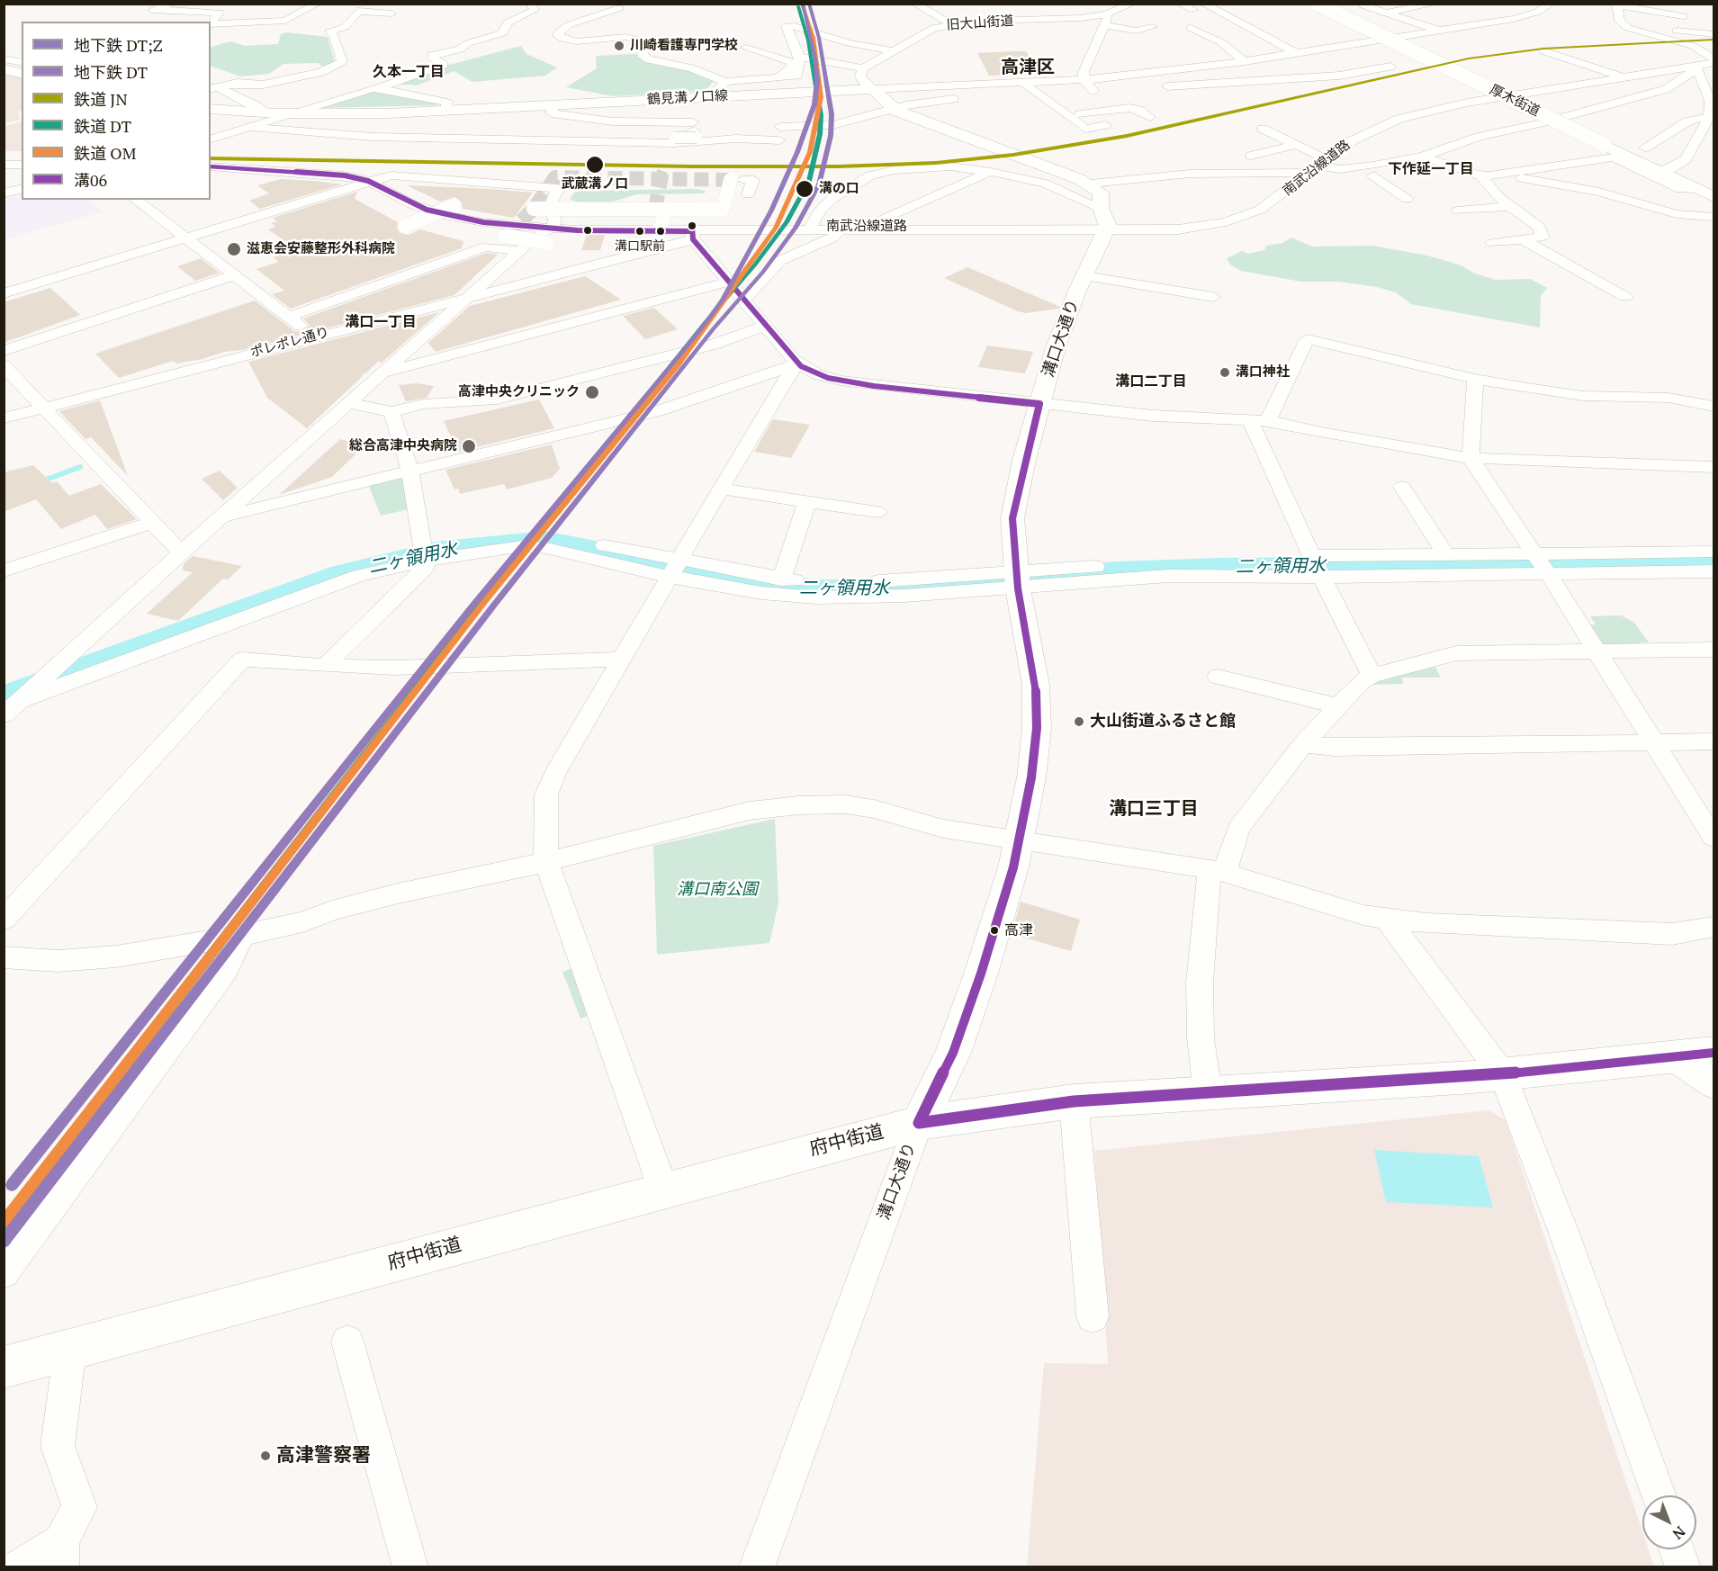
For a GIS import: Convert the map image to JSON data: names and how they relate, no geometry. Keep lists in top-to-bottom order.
{
  "streets": {
    "main road": [
      "鶴見溝ノ口線",
      "厚木街道",
      "溝口大通り",
      "府中街道"
    ],
    "street": ["旧大山街道", "南武沿線道路", "ポレポレ通り"]
  },
  "crossings": [
    ["南武沿線道路", "溝口大通り"],
    ["南武沿線道路", "ポレポレ通り"],
    ["溝口大通り", "府中街道"]
  ],
  "districts": [
    "高津区",
    "久本一丁目",
    "下作延一丁目",
    "溝口一丁目",
    "溝口二丁目",
    "溝口三丁目"
  ],
  "water": ["二ヶ領用水"],
  "parks": ["溝口南公園"],
  "places": [
    "川崎看護専門学校",
    "武蔵溝ノ口",
    "溝の口",
    "溝口駅前",
    "滋恵会安藤整形外科病院",
    "溝口神社",
    "高津中央クリニック",
    "総合高津中央病院",
    "大山街道ふるさと館",
    "高津",
    "高津警察署"
  ],
  "lines": [
    "metro line DT;Z",
    "metro line DT",
    "rail line OM",
    "rail line DT",
    "rail line JN",
    "transit line 溝06"
  ],
  "legend": [
    "地下鉄 DT;Z",
    "地下鉄 DT",
    "鉄道 JN",
    "鉄道 DT",
    "鉄道 OM",
    "溝06"
  ],
  "north": "bottom right"
}
